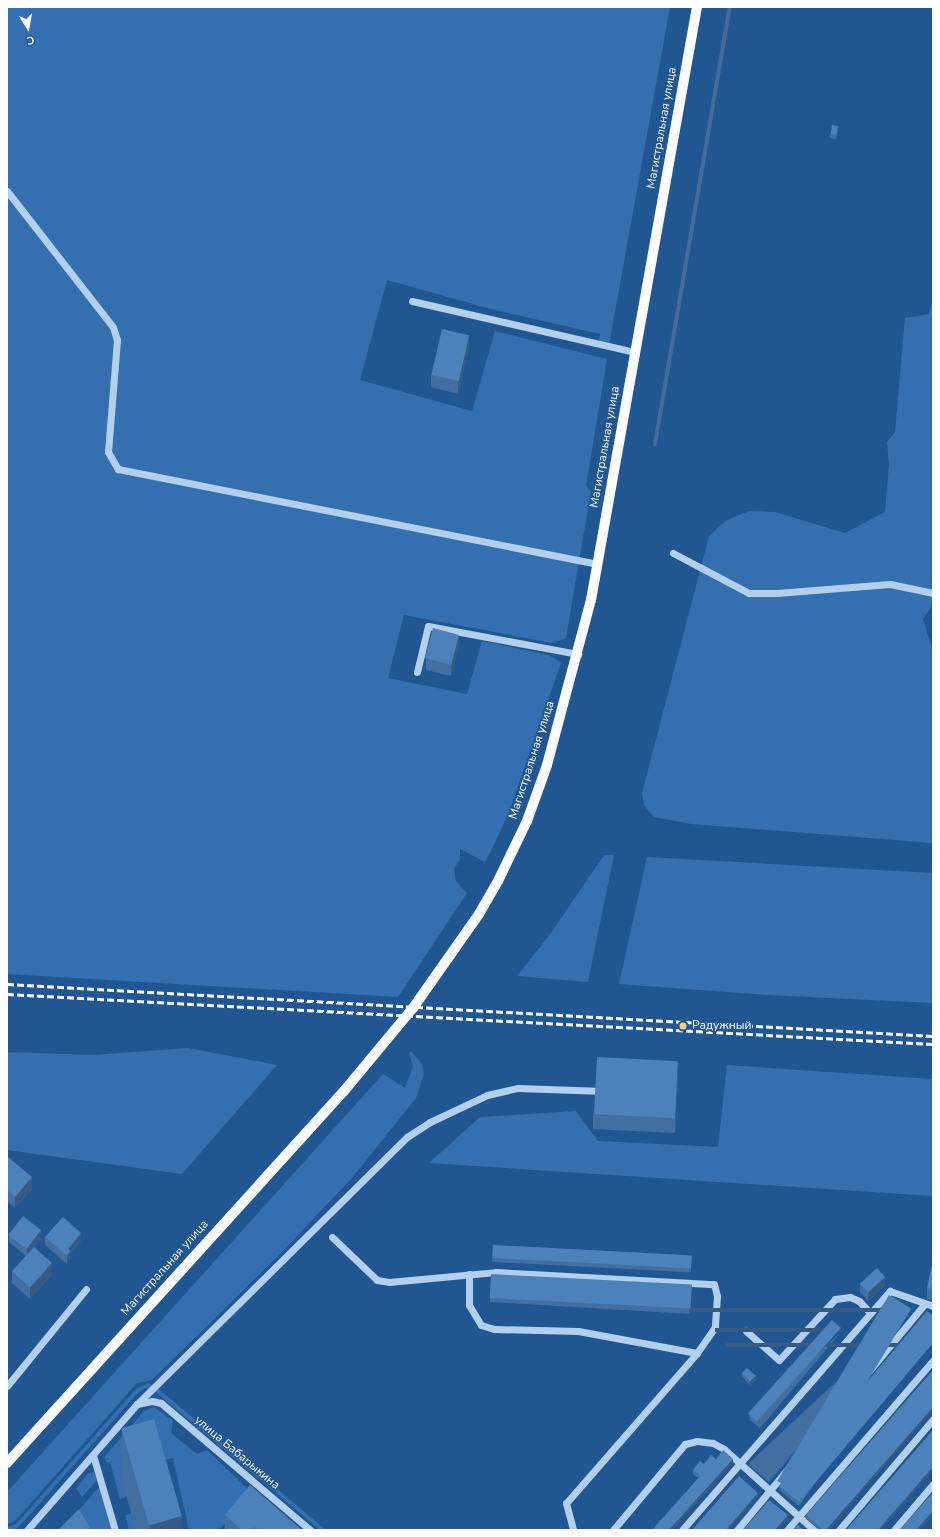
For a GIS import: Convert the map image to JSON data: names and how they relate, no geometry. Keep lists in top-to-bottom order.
{
  "streets": {
    "main road": ["Магистральная улица"],
    "street": ["улица Бабарыкина"]
  },
  "places": ["Радужный"],
  "north": "bottom"
}
